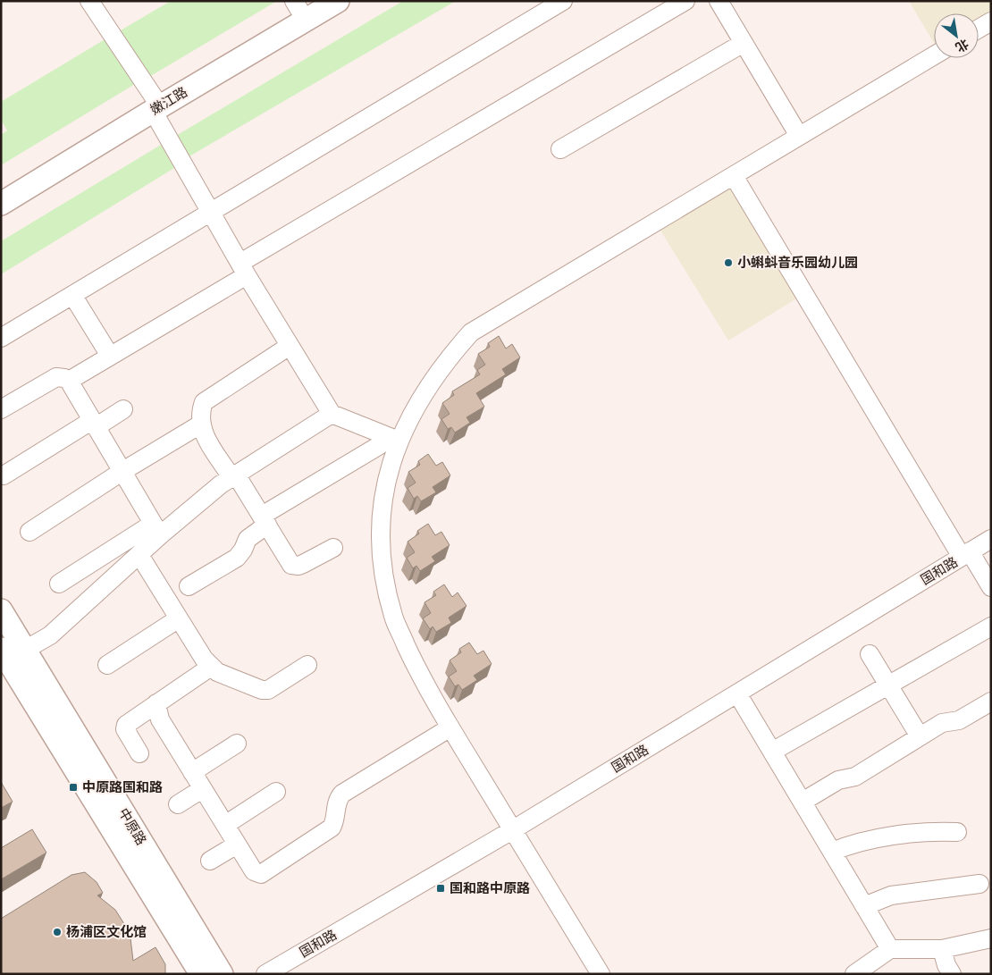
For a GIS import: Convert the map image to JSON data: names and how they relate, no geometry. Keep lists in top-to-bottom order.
{
  "streets": {
    "main road": ["嫩江路", "中原路"],
    "street": ["国和路"]
  },
  "places": {
    "other": ["小蝌蚪音乐园幼儿园", "杨浦区文化馆"],
    "transit": ["中原路国和路", "国和路中原路"]
  },
  "north": "bottom right"
}
